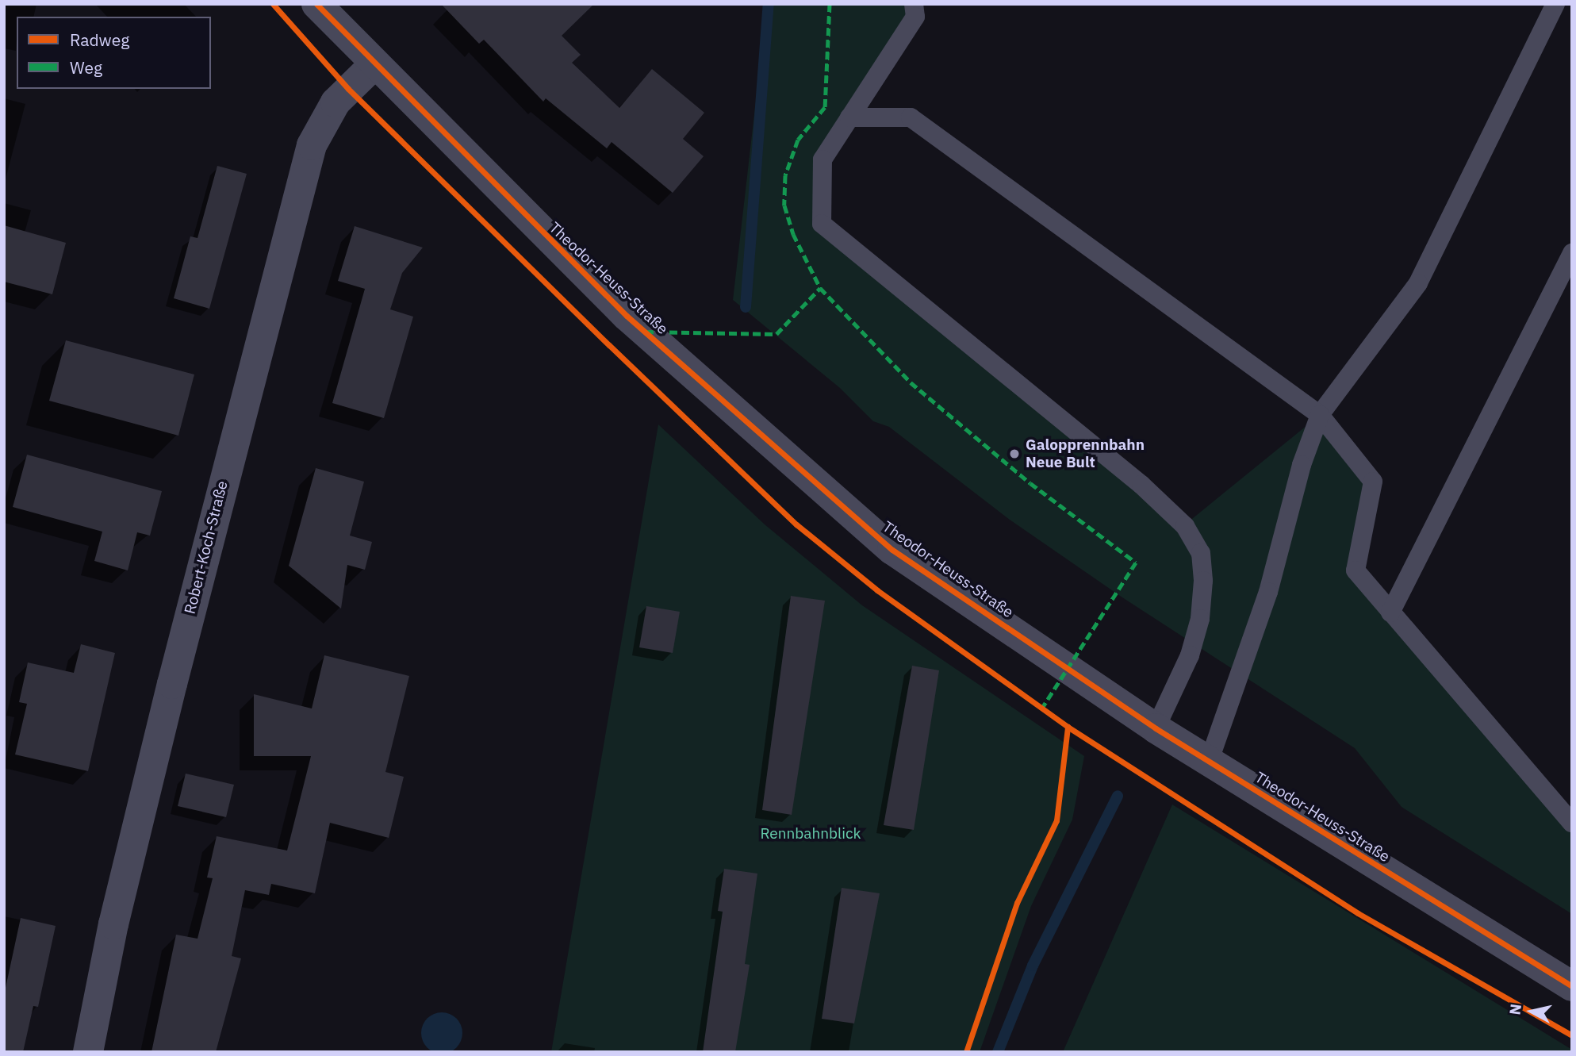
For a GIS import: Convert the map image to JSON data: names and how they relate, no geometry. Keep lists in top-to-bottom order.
{
  "streets": {
    "street": ["Theodor-Heuss-Straße", "Robert-Koch-Straße"]
  },
  "crossings": [
    ["Theodor-Heuss-Straße", "Robert-Koch-Straße"]
  ],
  "parks": ["Rennbahnblick"],
  "places": ["Galopprennbahn Neue Bult"],
  "legend": ["Radweg", "Weg"],
  "north": "left"
}
